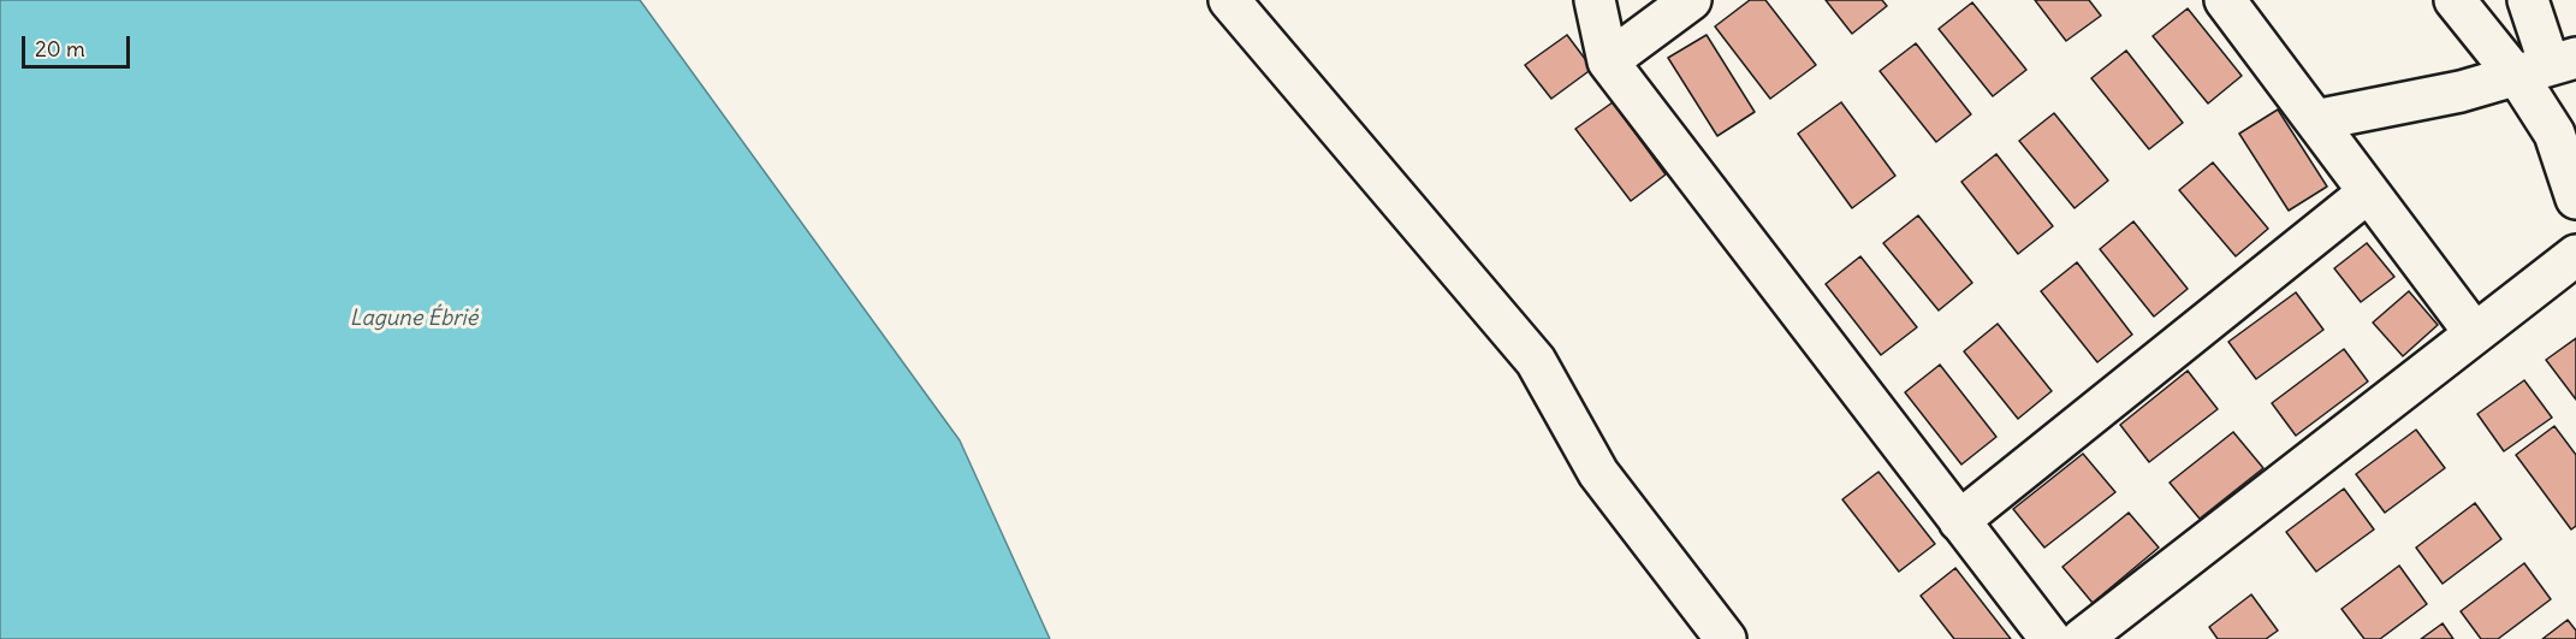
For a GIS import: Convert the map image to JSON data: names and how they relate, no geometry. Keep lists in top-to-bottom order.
{
  "water": ["Lagune Ébrié"],
  "scale_bar": "20 m"
}
